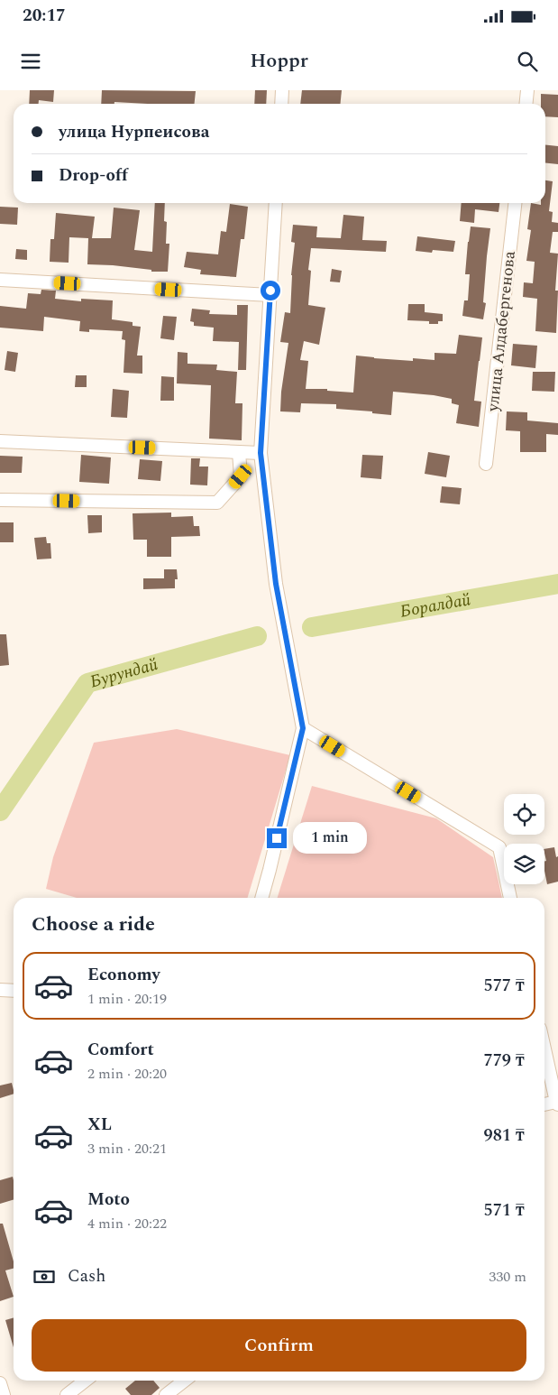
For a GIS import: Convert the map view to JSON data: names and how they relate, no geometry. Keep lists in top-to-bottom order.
{
  "streets": {
    "street": ["улица Алдабергенова"]
  },
  "water": ["Боралдай", "Бурундай"],
  "page": {
    "status": "20:17",
    "header": "Hoppr",
    "banner": ["улица Нурпеисова", "Drop-off"],
    "bubble": "1 min",
    "heading": "Choose a ride",
    "list": [
      {
        "name": "Economy",
        "note": "1 min · 20:19",
        "value": "577 ₸"
      },
      {
        "name": "Comfort",
        "note": "2 min · 20:20",
        "value": "779 ₸"
      },
      {
        "name": "XL",
        "note": "3 min · 20:21",
        "value": "981 ₸"
      },
      {
        "name": "Moto",
        "note": "4 min · 20:22",
        "value": "571 ₸"
      }
    ],
    "pay": ["Cash", "330 m"],
    "buttons": "Confirm"
  }
}
